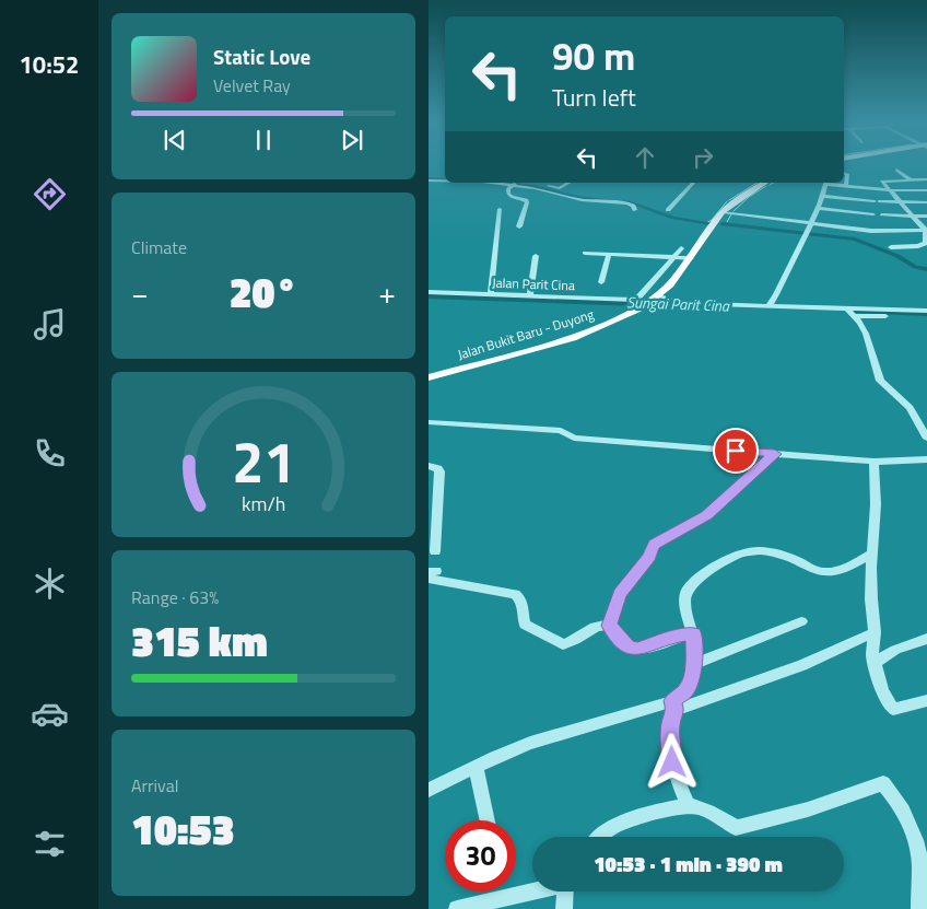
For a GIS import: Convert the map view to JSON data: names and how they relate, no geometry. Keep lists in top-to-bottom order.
{
  "streets": {
    "main road": ["Jalan Bukit Baru - Duyong"],
    "street": ["Jalan Parit Cina"]
  },
  "crossings": [
    ["Jalan Parit Cina", "Jalan Bukit Baru - Duyong"]
  ],
  "water": ["Sungai Parit Cina"],
  "page": {
    "tabs": "10:52",
    "turn": ["90 m", "Turn left"],
    "song": ["Static Love", "Velvet Ray"],
    "tile": [
      "Climate",
      ["Range · 63%", "315 km"],
      ["Arrival", "10:53"]
    ],
    "heat": ["−", "20°", "+"],
    "limit": "30",
    "trip": "10:53 · 1 min · 390 m",
    "gauge": ["21", "km/h"]
  }
}
